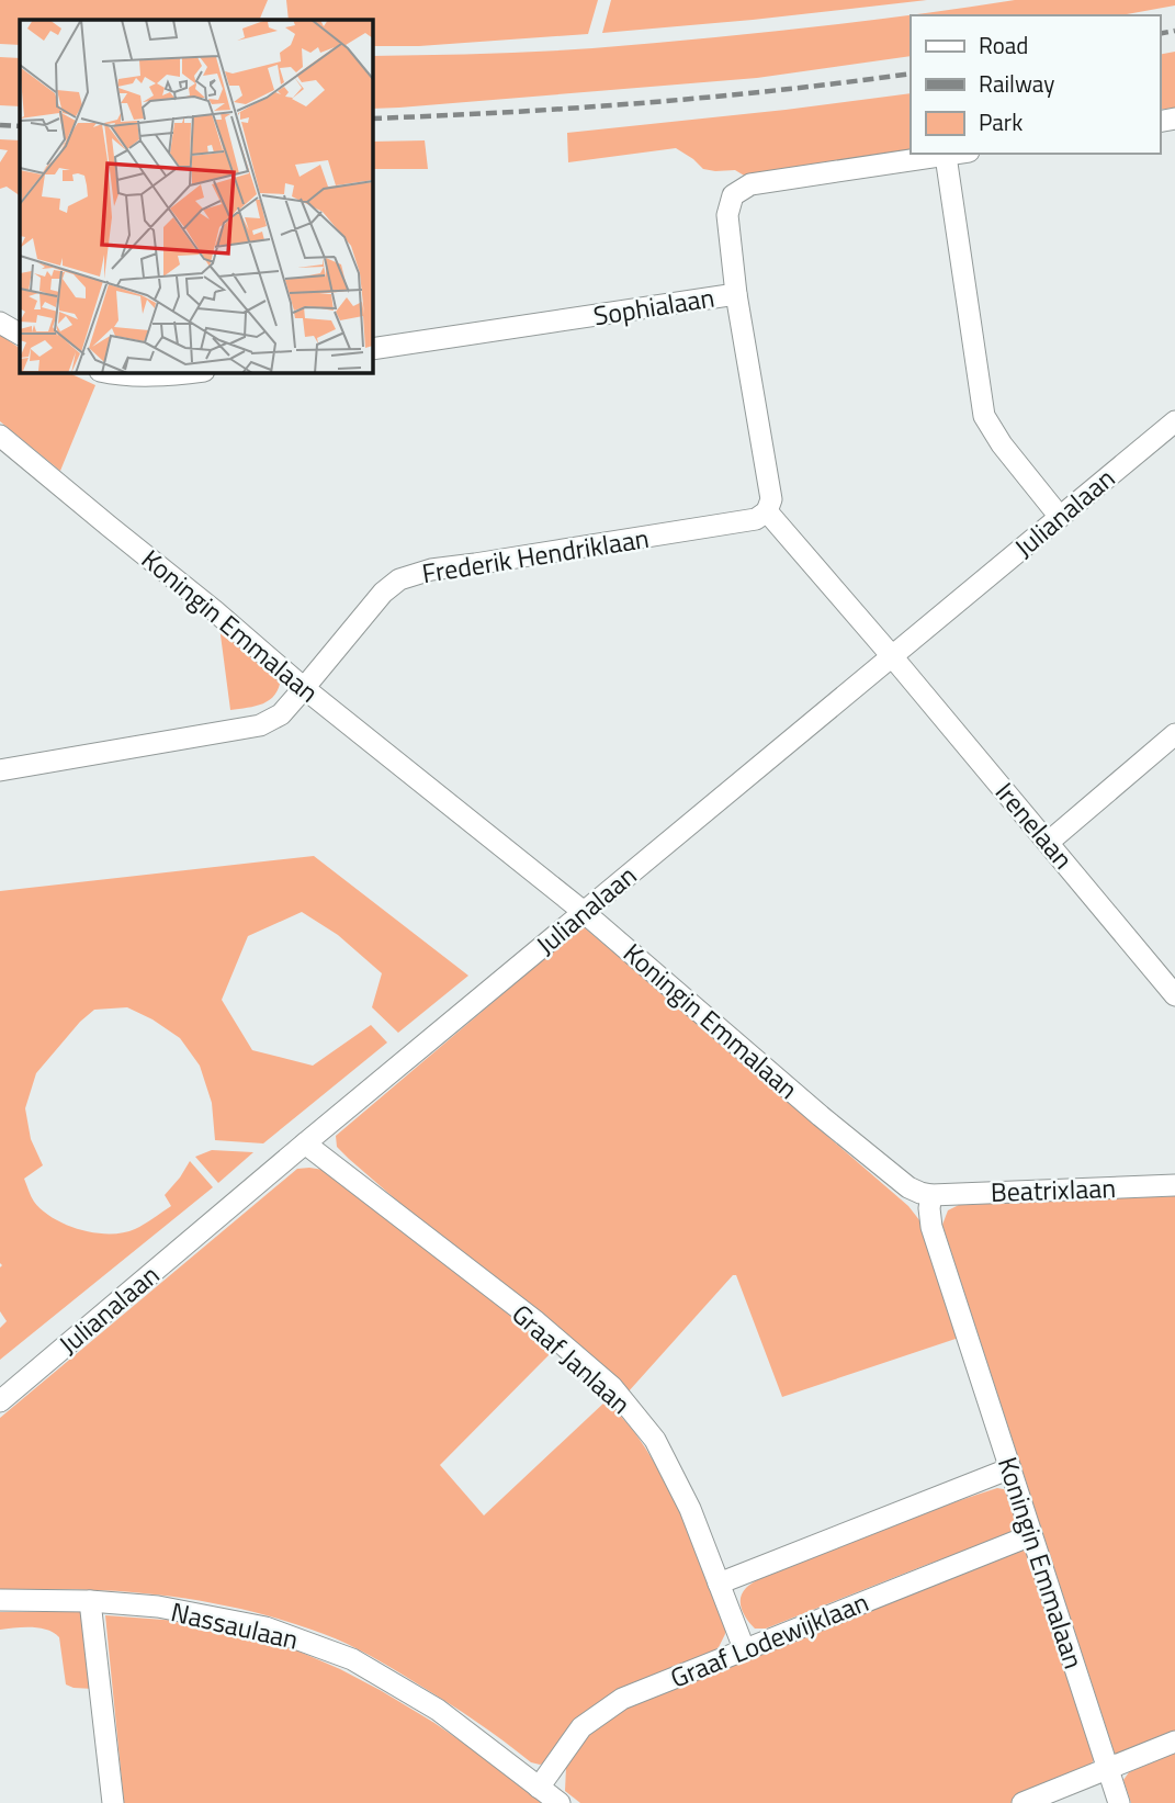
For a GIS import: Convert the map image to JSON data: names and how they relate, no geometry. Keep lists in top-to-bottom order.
{
  "streets": {
    "street": [
      "Sophialaan",
      "Julianalaan",
      "Frederik Hendriklaan",
      "Koningin Emmalaan",
      "Irenelaan",
      "Beatrixlaan",
      "Graaf Janlaan",
      "Nassaulaan",
      "Graaf Lodewijklaan"
    ]
  },
  "crossings": [
    ["Julianalaan", "Koningin Emmalaan"],
    ["Julianalaan", "Irenelaan"],
    ["Julianalaan", "Graaf Janlaan"],
    ["Frederik Hendriklaan", "Koningin Emmalaan"],
    ["Frederik Hendriklaan", "Irenelaan"],
    ["Koningin Emmalaan", "Beatrixlaan"],
    ["Koningin Emmalaan", "Graaf Lodewijklaan"],
    ["Graaf Janlaan", "Graaf Lodewijklaan"],
    ["Nassaulaan", "Graaf Lodewijklaan"]
  ],
  "legend": ["Road", "Railway", "Park"]
}
